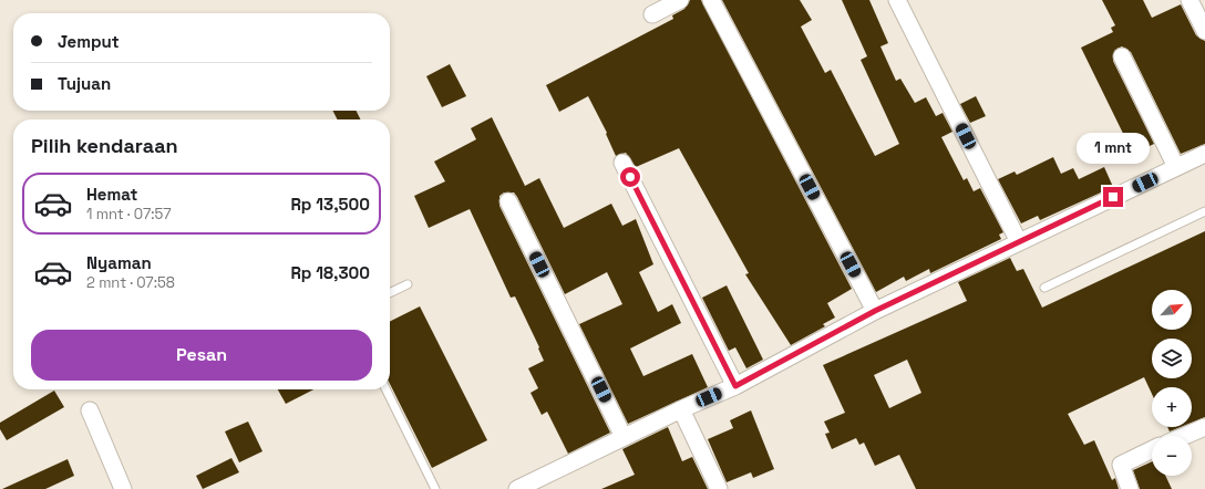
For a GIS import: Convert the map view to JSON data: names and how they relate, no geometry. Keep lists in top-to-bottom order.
{
  "north": "top right",
  "page": {
    "banner": ["Jemput", "Tujuan"],
    "heading": "Pilih kendaraan",
    "bubble": "1 mnt",
    "list": [
      {
        "name": "Hemat",
        "note": "1 mnt · 07:57",
        "value": "Rp 13,500"
      },
      {
        "name": "Nyaman",
        "note": "2 mnt · 07:58",
        "value": "Rp 18,300"
      }
    ],
    "map_buttons": ["+", "−"],
    "buttons": "Pesan"
  }
}
